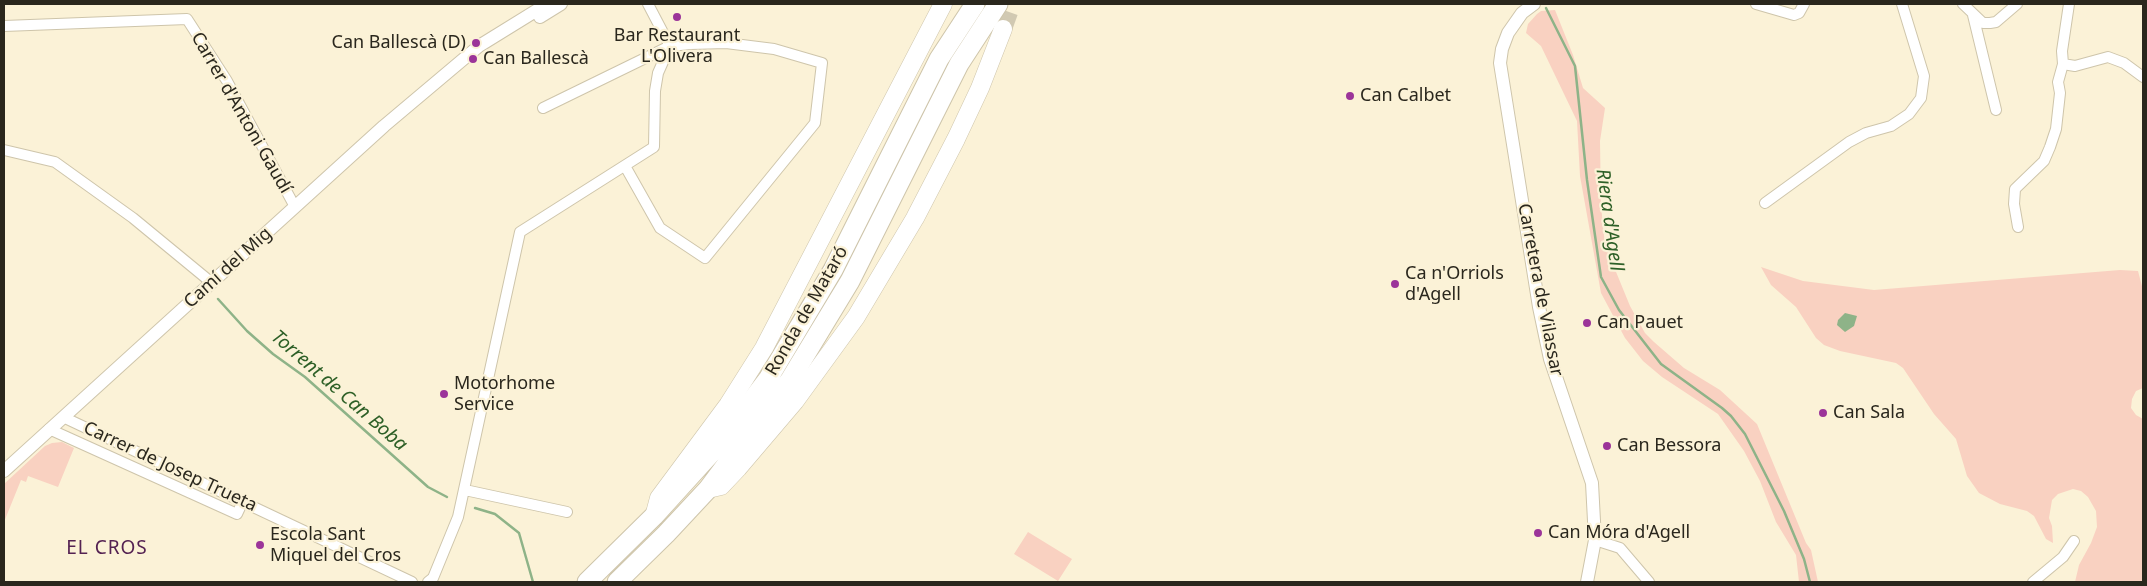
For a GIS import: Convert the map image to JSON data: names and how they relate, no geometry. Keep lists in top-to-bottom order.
{
  "streets": {
    "highway": ["Ronda de Mataró"],
    "street": [
      "Carrer d'Antoni Gaudí",
      "Camí del Mig",
      "Carretera de Vilassar",
      "Carrer de Josep Trueta"
    ]
  },
  "crossings": [
    ["Carrer d'Antoni Gaudí", "Camí del Mig"],
    ["Camí del Mig", "Carrer de Josep Trueta"]
  ],
  "districts": ["EL CROS"],
  "water": ["Riera d'Agell", "Torrent de Can Boba"],
  "places": [
    "Bar Restaurant L'Olivera",
    "Can Ballescà (D)",
    "Can Ballescà",
    "Can Calbet",
    "Ca n'Orriols d'Agell",
    "Can Pauet",
    "Motorhome Service",
    "Can Sala",
    "Can Bessora",
    "Can Móra d'Agell",
    "Escola Sant Miquel del Cros"
  ]
}
